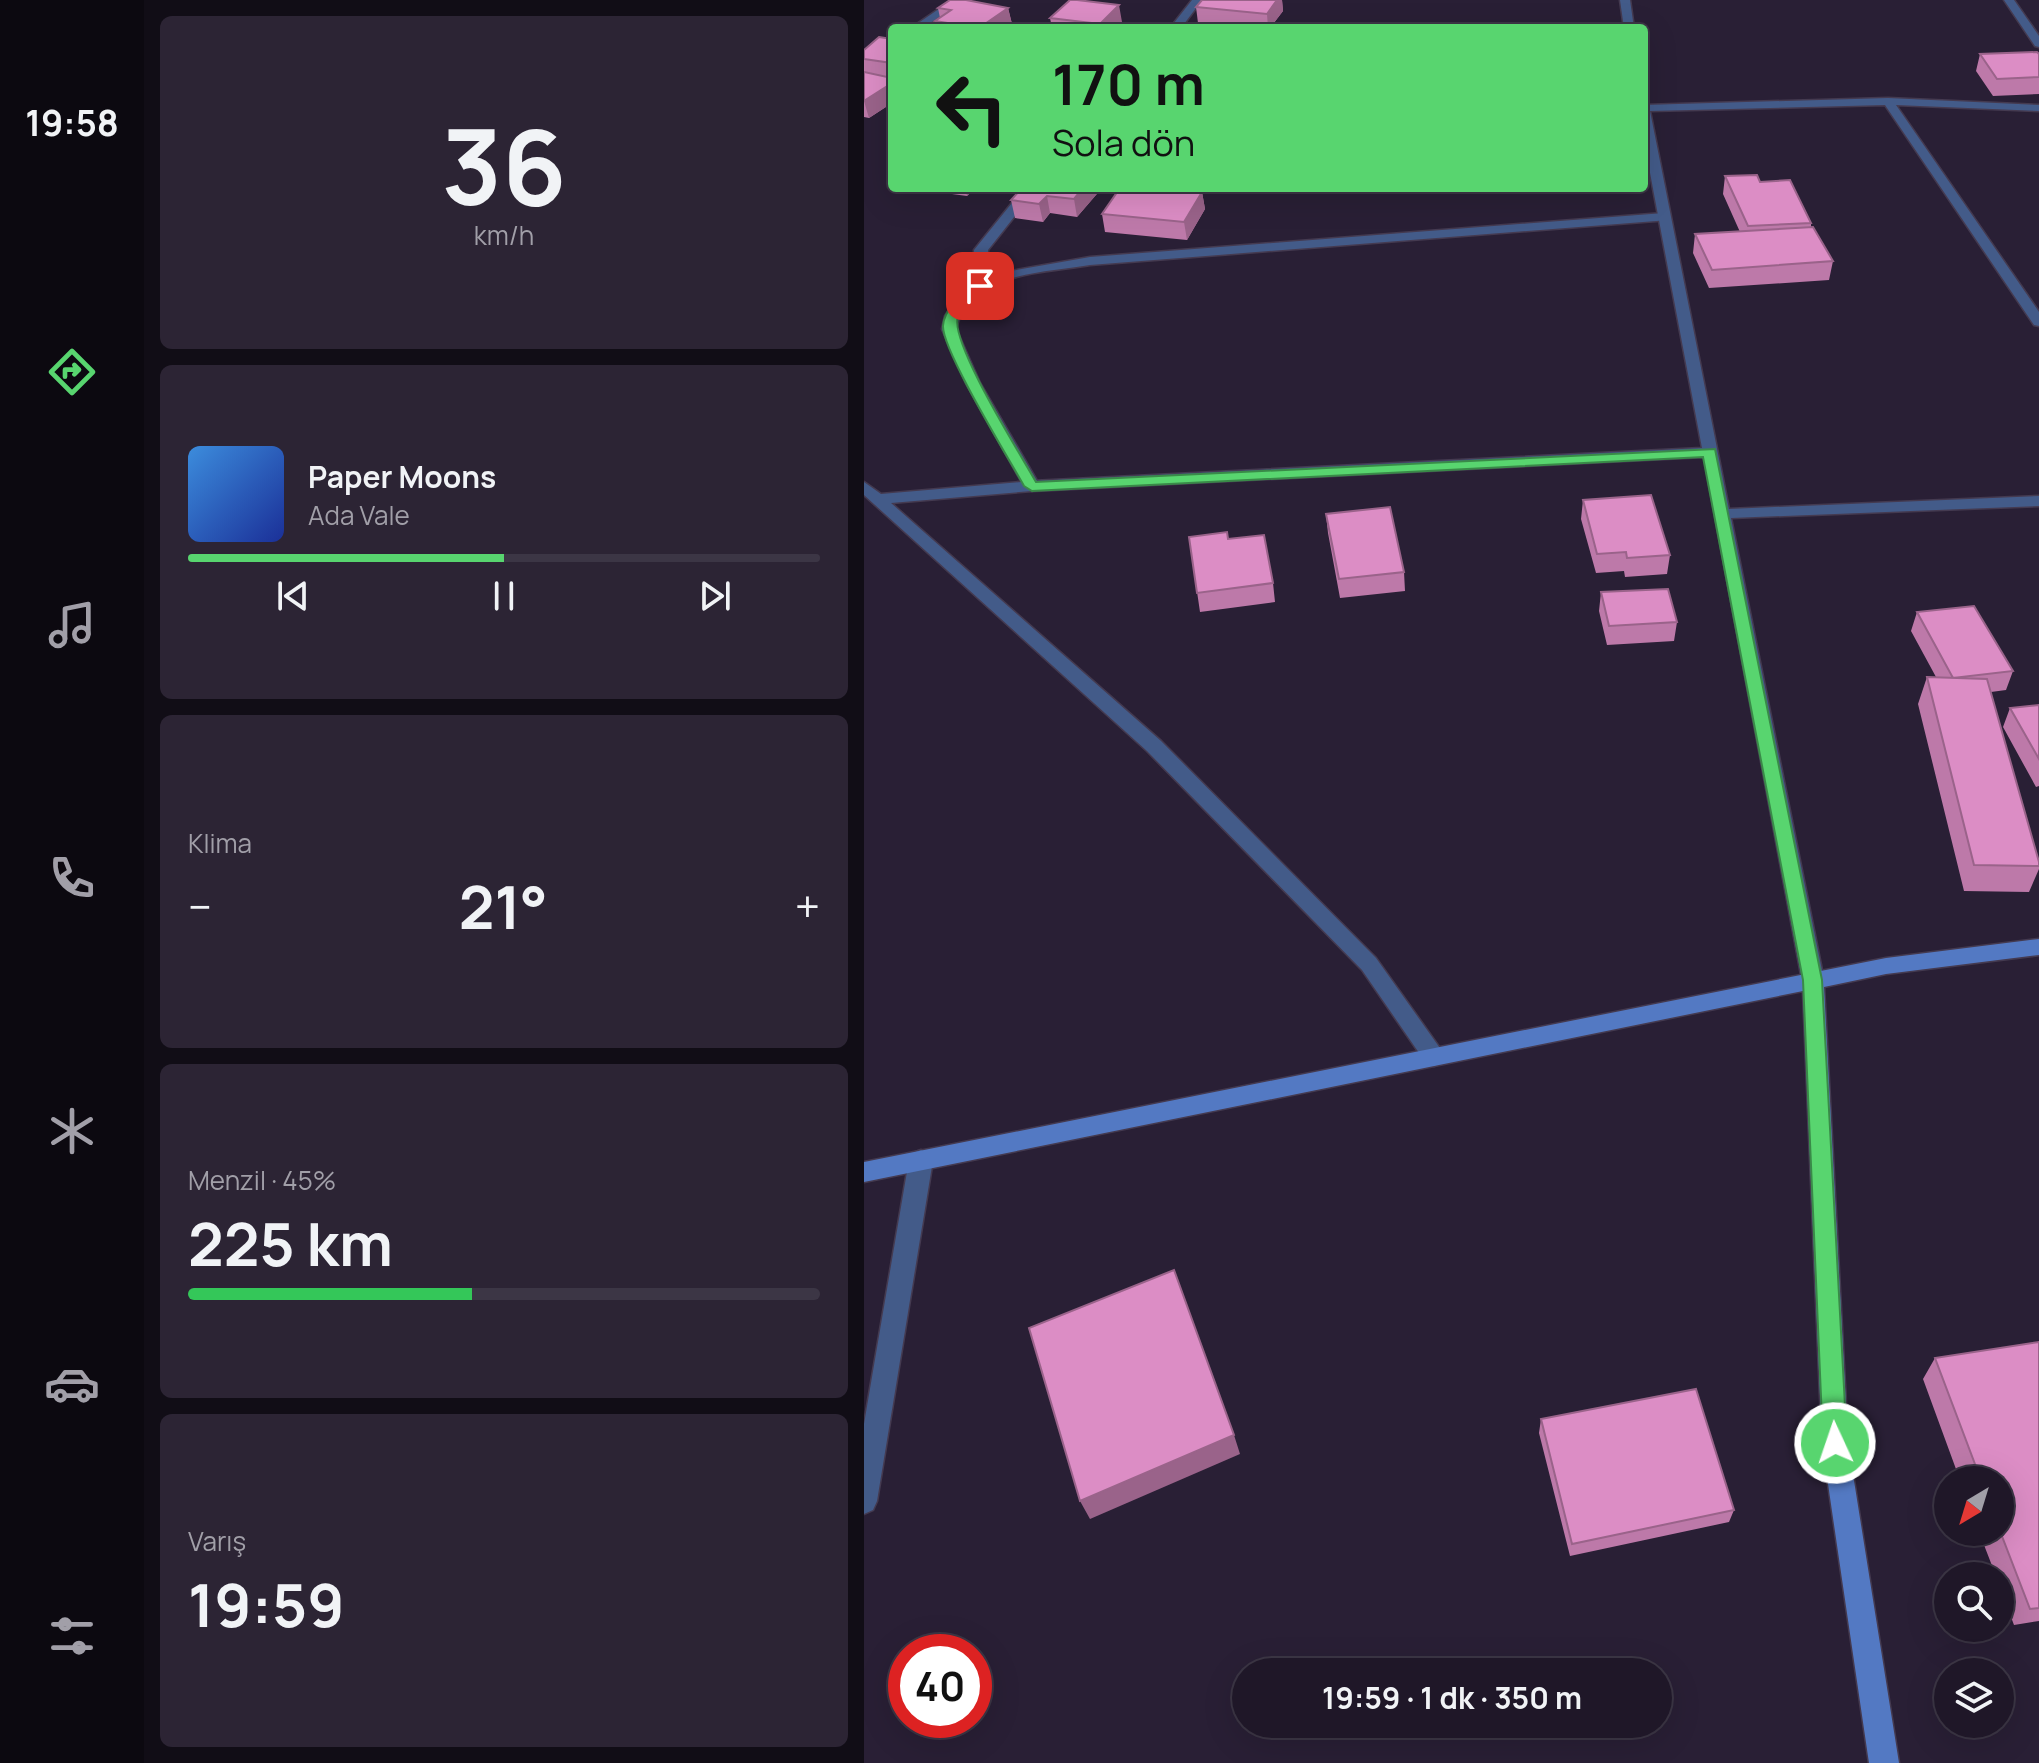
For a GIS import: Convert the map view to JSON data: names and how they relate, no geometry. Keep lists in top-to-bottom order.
{
  "north": "bottom left",
  "page": {
    "tabs": "19:58",
    "tile": [
      ["36", "km/h"],
      "Klima",
      ["Menzil · 45%", "225 km"],
      ["Varış", "19:59"]
    ],
    "turn": ["170 m", "Sola dön"],
    "song": ["Paper Moons", "Ada Vale"],
    "heat": ["−", "21°", "+"],
    "limit": "40",
    "trip": "19:59 · 1 dk · 350 m"
  }
}
